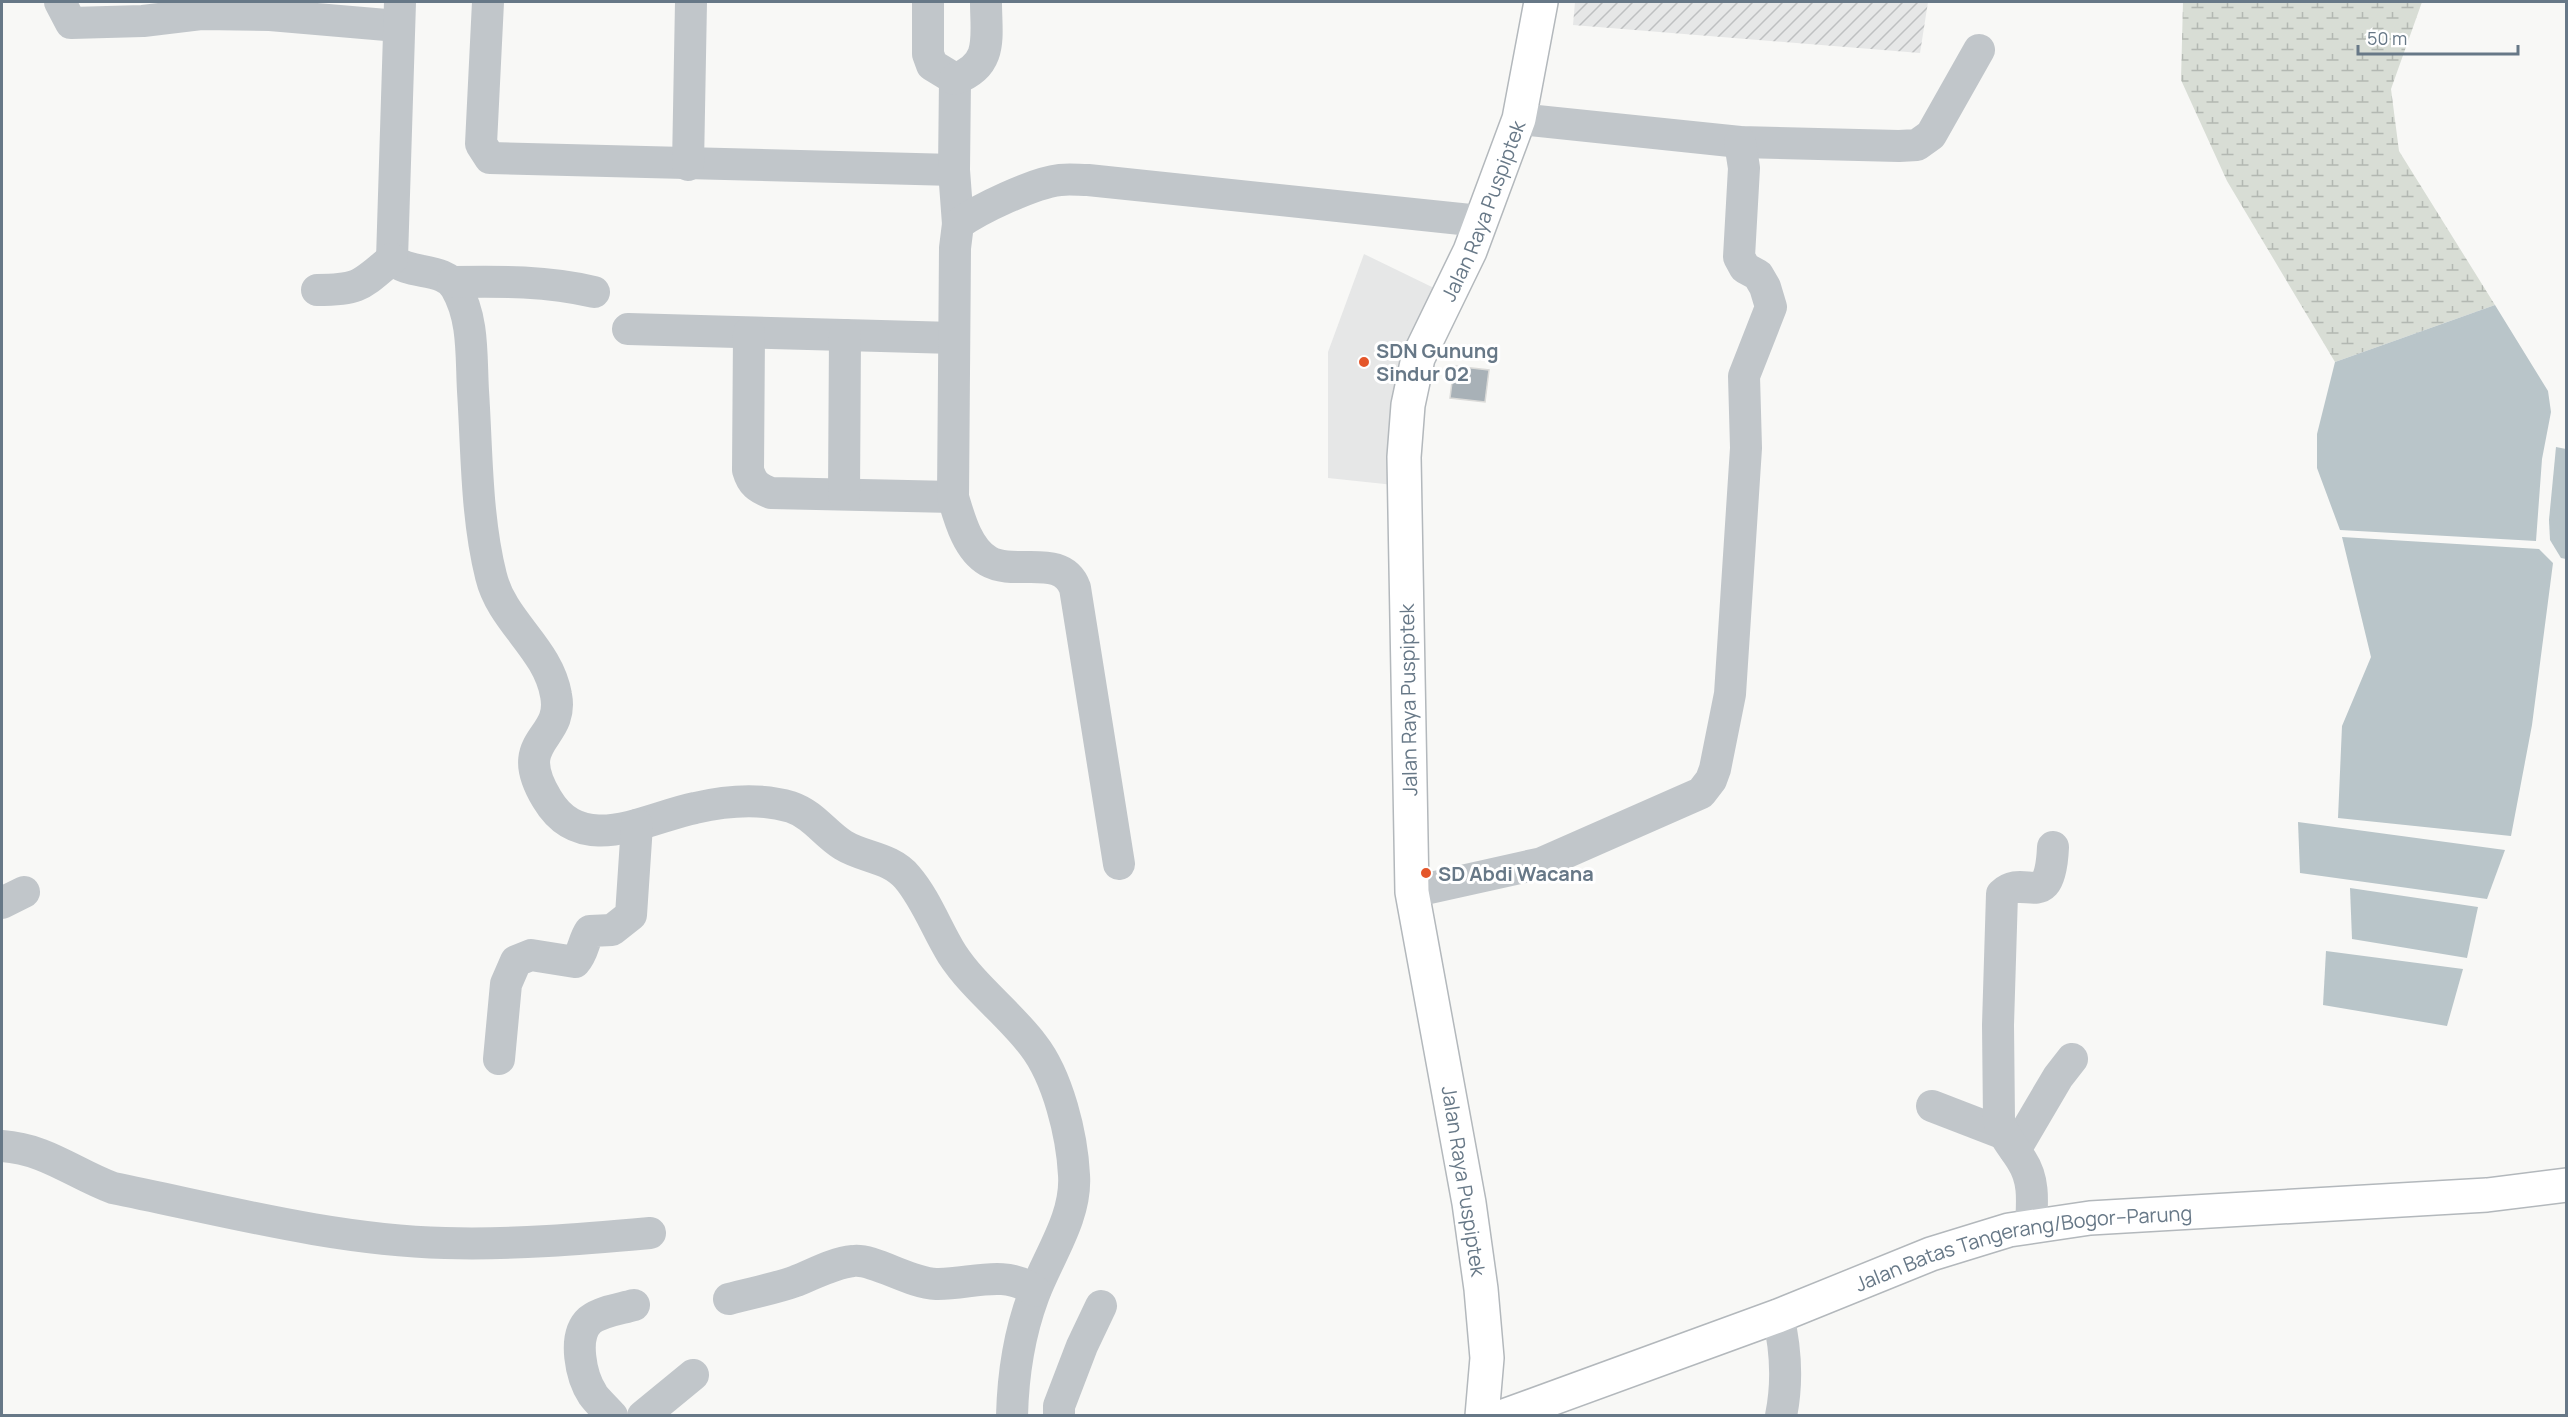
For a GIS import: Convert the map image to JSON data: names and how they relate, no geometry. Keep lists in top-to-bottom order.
{
  "streets": {
    "main road": ["Jalan Raya Puspiptek", "Jalan Batas Tangerang/Bogor–Parung"]
  },
  "places": ["SDN Gunung Sindur 02", "SD Abdi Wacana"],
  "scale_bar": "50 m"
}
